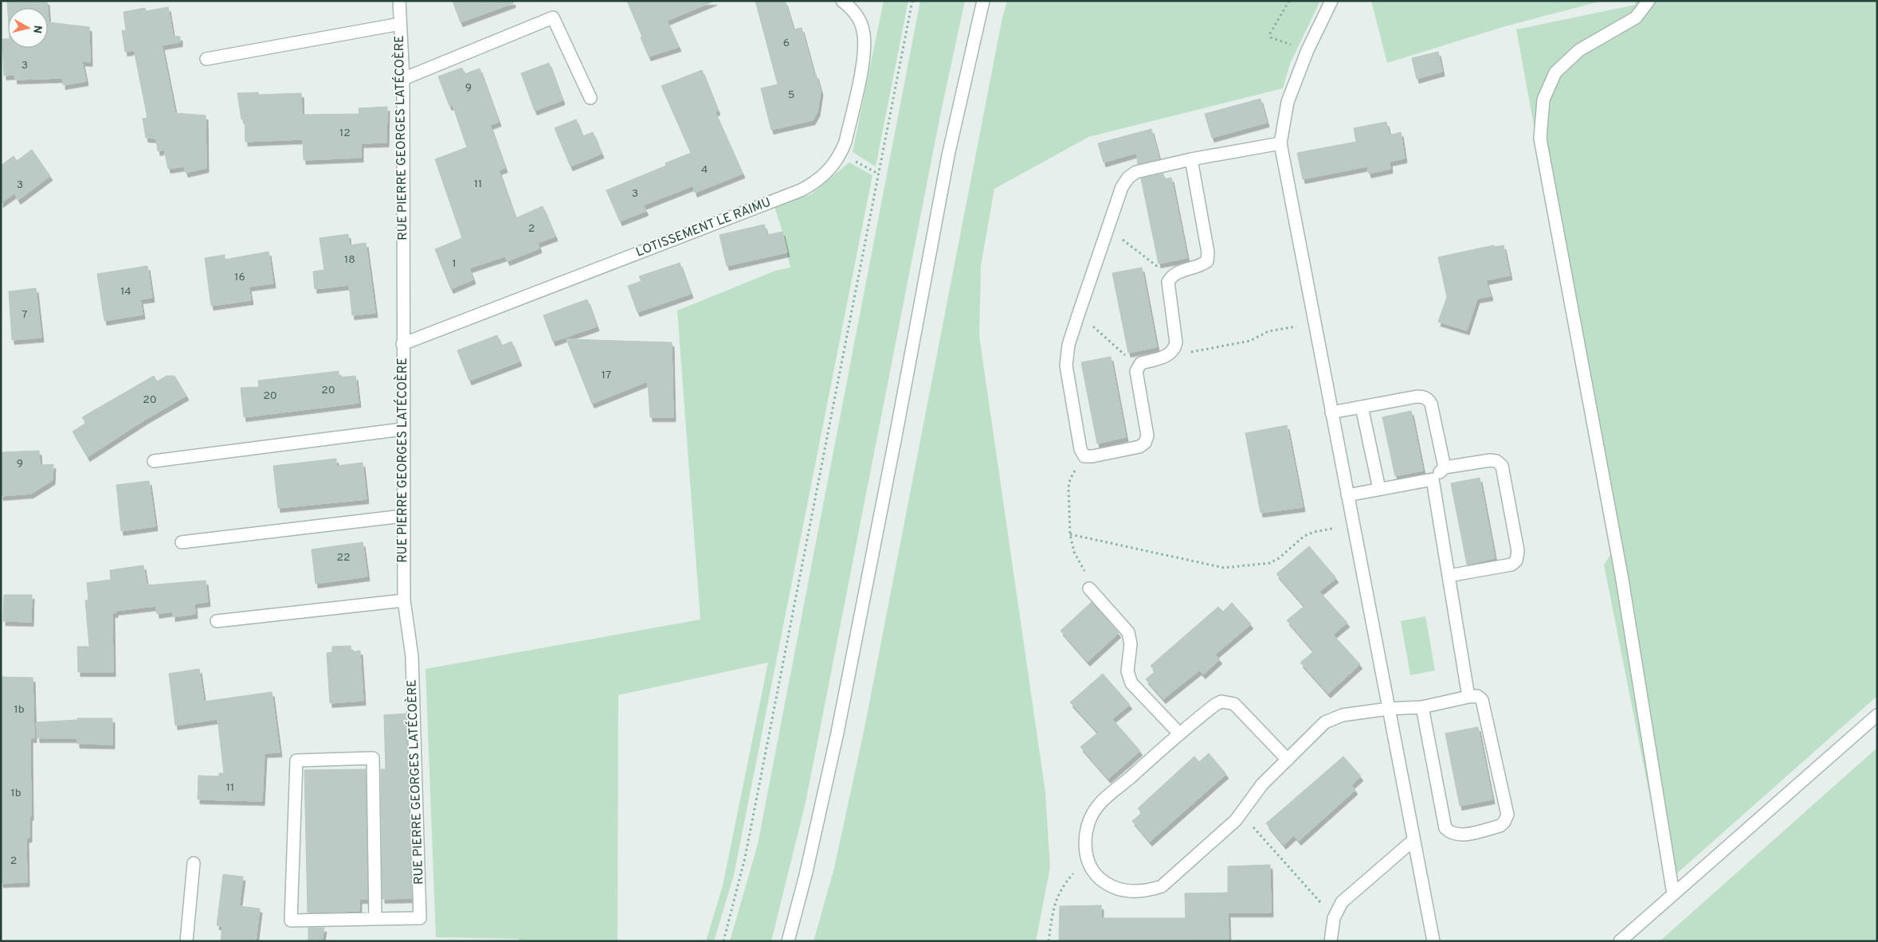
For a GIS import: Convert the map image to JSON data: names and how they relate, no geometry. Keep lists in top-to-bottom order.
{
  "streets": {
    "street": ["RUE PIERRE GEORGES LATÉCOÈRE", "LOTISSEMENT LE RAIMU"]
  },
  "crossings": [
    ["RUE PIERRE GEORGES LATÉCOÈRE", "LOTISSEMENT LE RAIMU"]
  ],
  "house_numbers": [
    "6",
    "3",
    "9",
    "5",
    "12",
    "4",
    "11",
    "3",
    "3",
    "2",
    "18",
    "1",
    "16",
    "14",
    "7",
    "17",
    "20",
    "20",
    "20",
    "9",
    "22",
    "1b",
    "11",
    "1b",
    "2"
  ],
  "north": "right"
}
